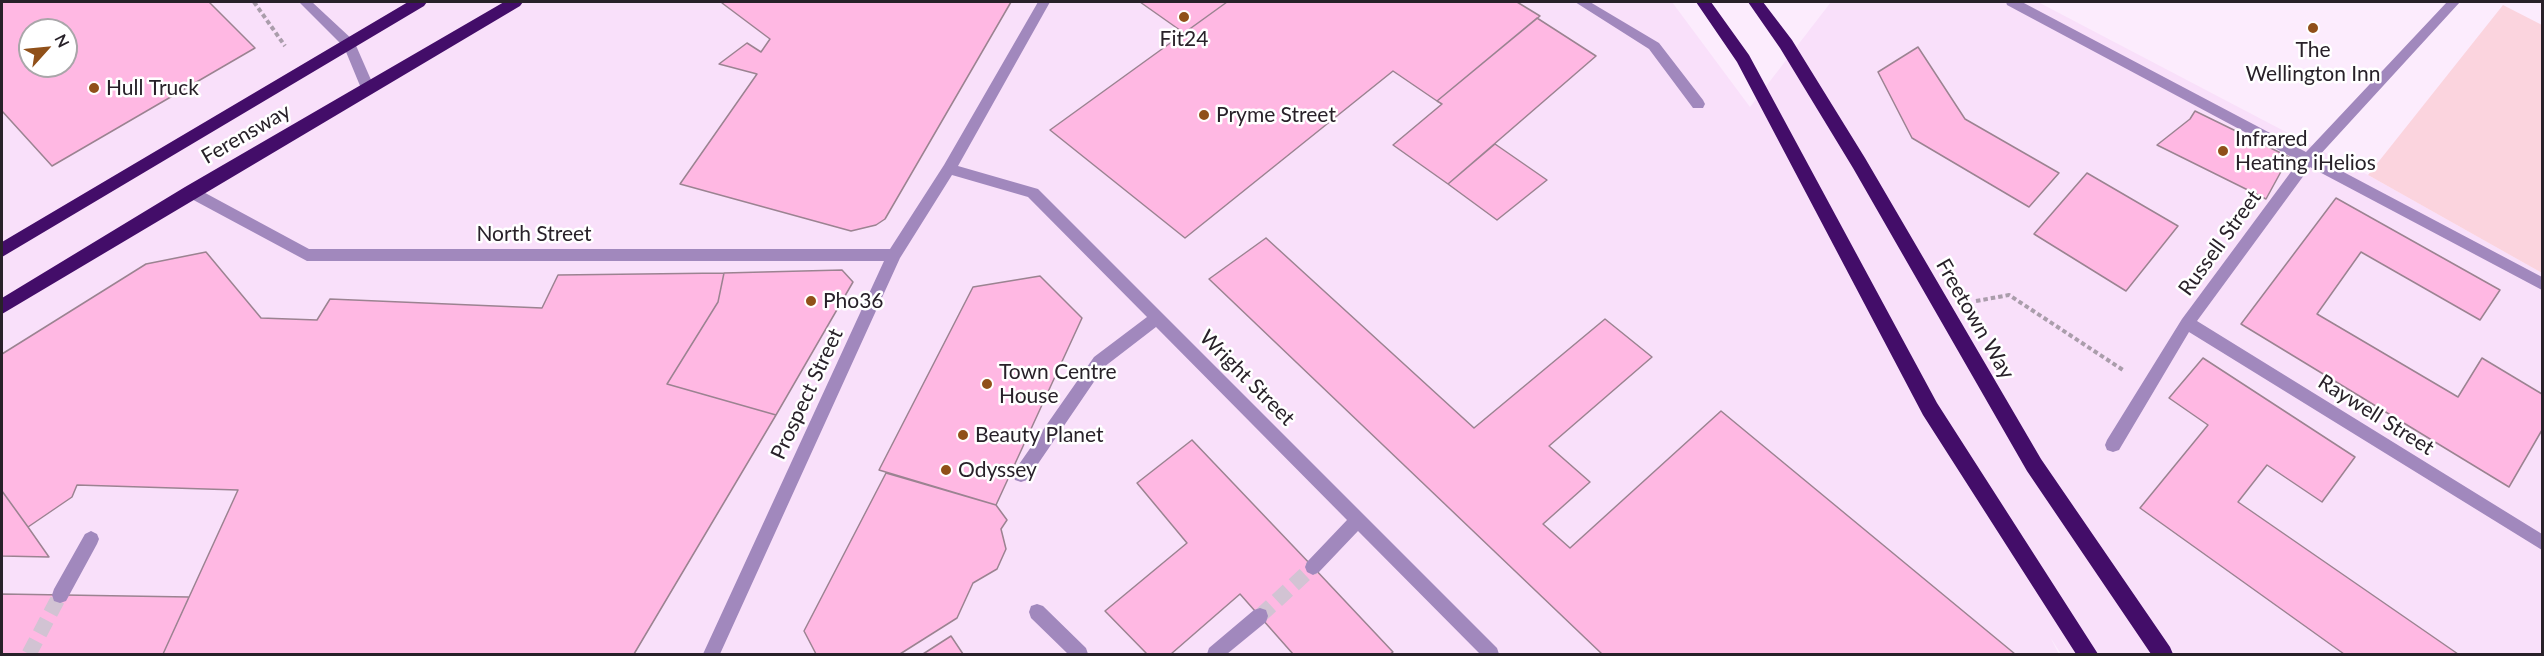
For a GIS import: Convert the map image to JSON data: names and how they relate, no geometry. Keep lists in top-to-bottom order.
{
  "streets": {
    "highway": ["Ferensway", "Freetown Way"],
    "street": [
      "North Street",
      "Russell Street",
      "Wright Street",
      "Prospect Street",
      "Raywell Street"
    ]
  },
  "crossings": [
    ["Ferensway", "North Street"],
    ["North Street", "Prospect Street"],
    ["Russell Street", "Raywell Street"],
    ["Wright Street", "Prospect Street"]
  ],
  "places": [
    "Fit24",
    "The Wellington Inn",
    "Hull Truck",
    "Pryme Street",
    "Infrared Heating iHelios",
    "Pho36",
    "Town Centre House",
    "Beauty Planet",
    "Odyssey"
  ],
  "north": "top right"
}
